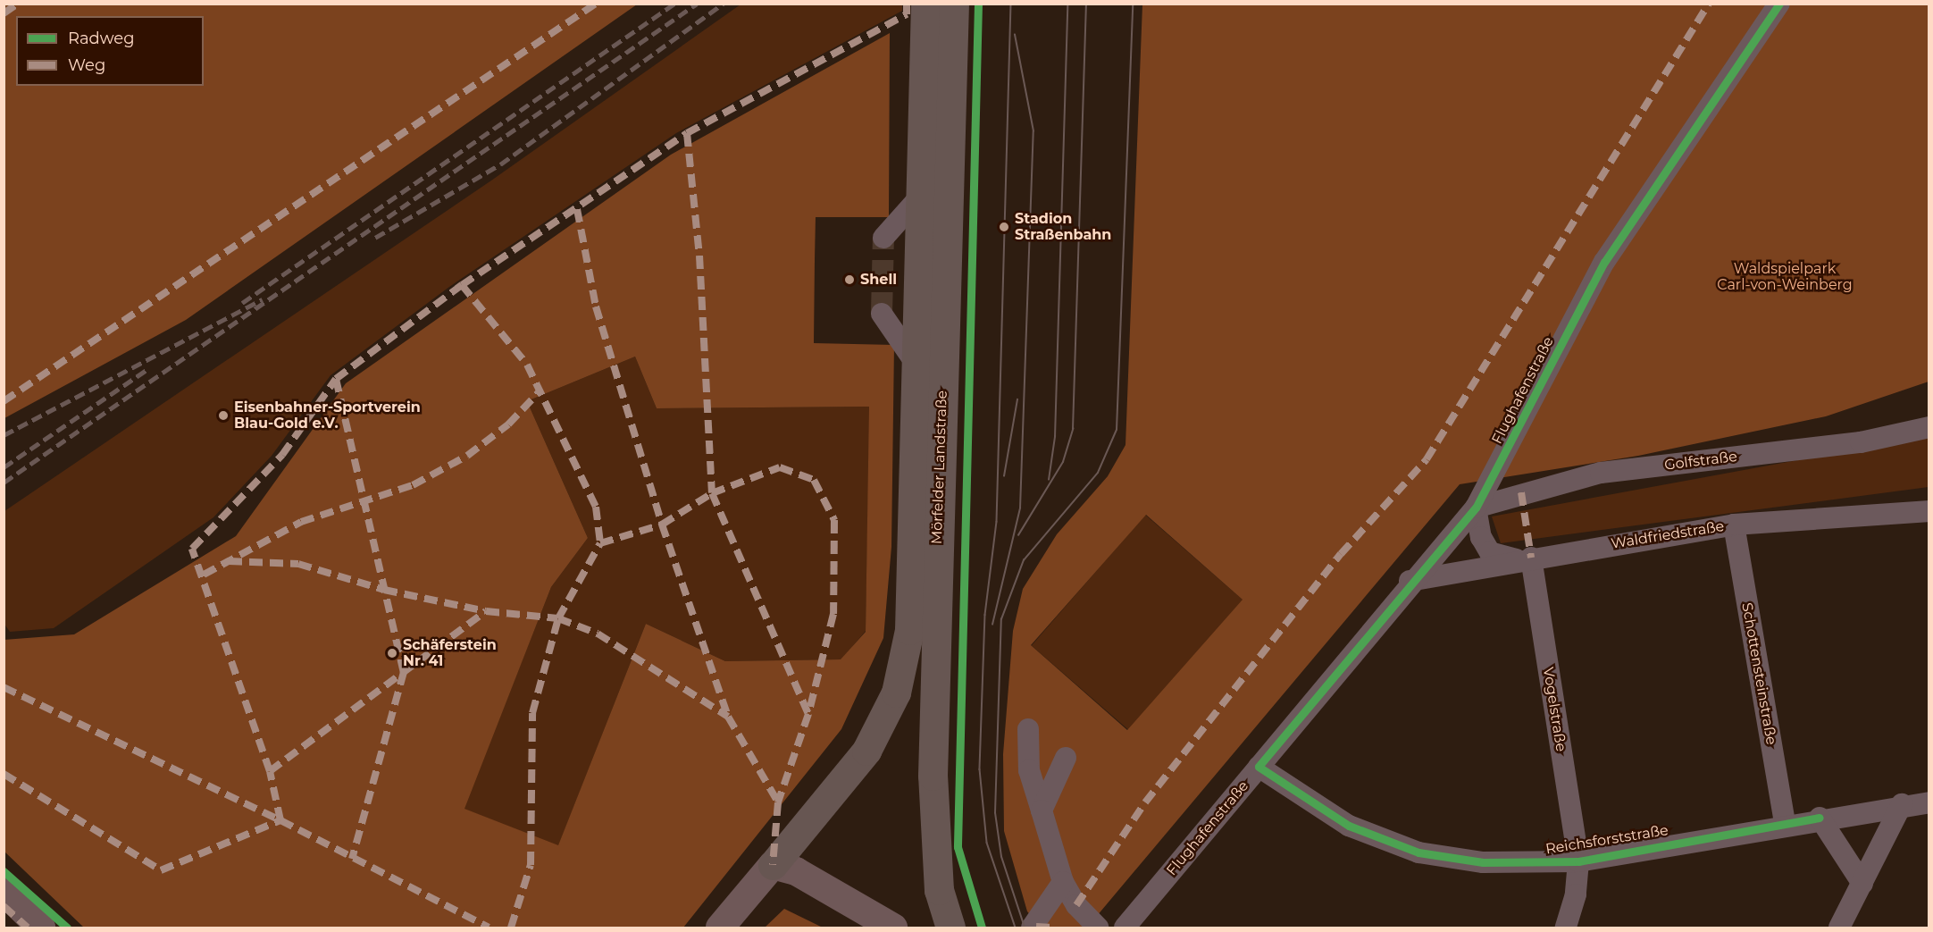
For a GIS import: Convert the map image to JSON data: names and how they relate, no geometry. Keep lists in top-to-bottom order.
{
  "streets": {
    "highway": ["Mörfelder Landstraße"],
    "street": [
      "Flughafenstraße",
      "Golfstraße",
      "Waldfriedstraße",
      "Schottensteinstraße",
      "Vogelstraße",
      "Reichsforststraße"
    ]
  },
  "crossings": [
    ["Flughafenstraße", "Golfstraße"],
    ["Flughafenstraße", "Waldfriedstraße"],
    ["Flughafenstraße", "Reichsforststraße"],
    ["Waldfriedstraße", "Schottensteinstraße"],
    ["Waldfriedstraße", "Vogelstraße"],
    ["Schottensteinstraße", "Reichsforststraße"],
    ["Vogelstraße", "Reichsforststraße"]
  ],
  "parks": ["Waldspielpark Carl-von-Weinberg"],
  "places": [
    "Stadion Straßenbahn",
    "Shell",
    "Eisenbahner-Sportverein Blau-Gold e.V.",
    "Schäferstein Nr. 41"
  ],
  "legend": ["Radweg", "Weg"]
}
